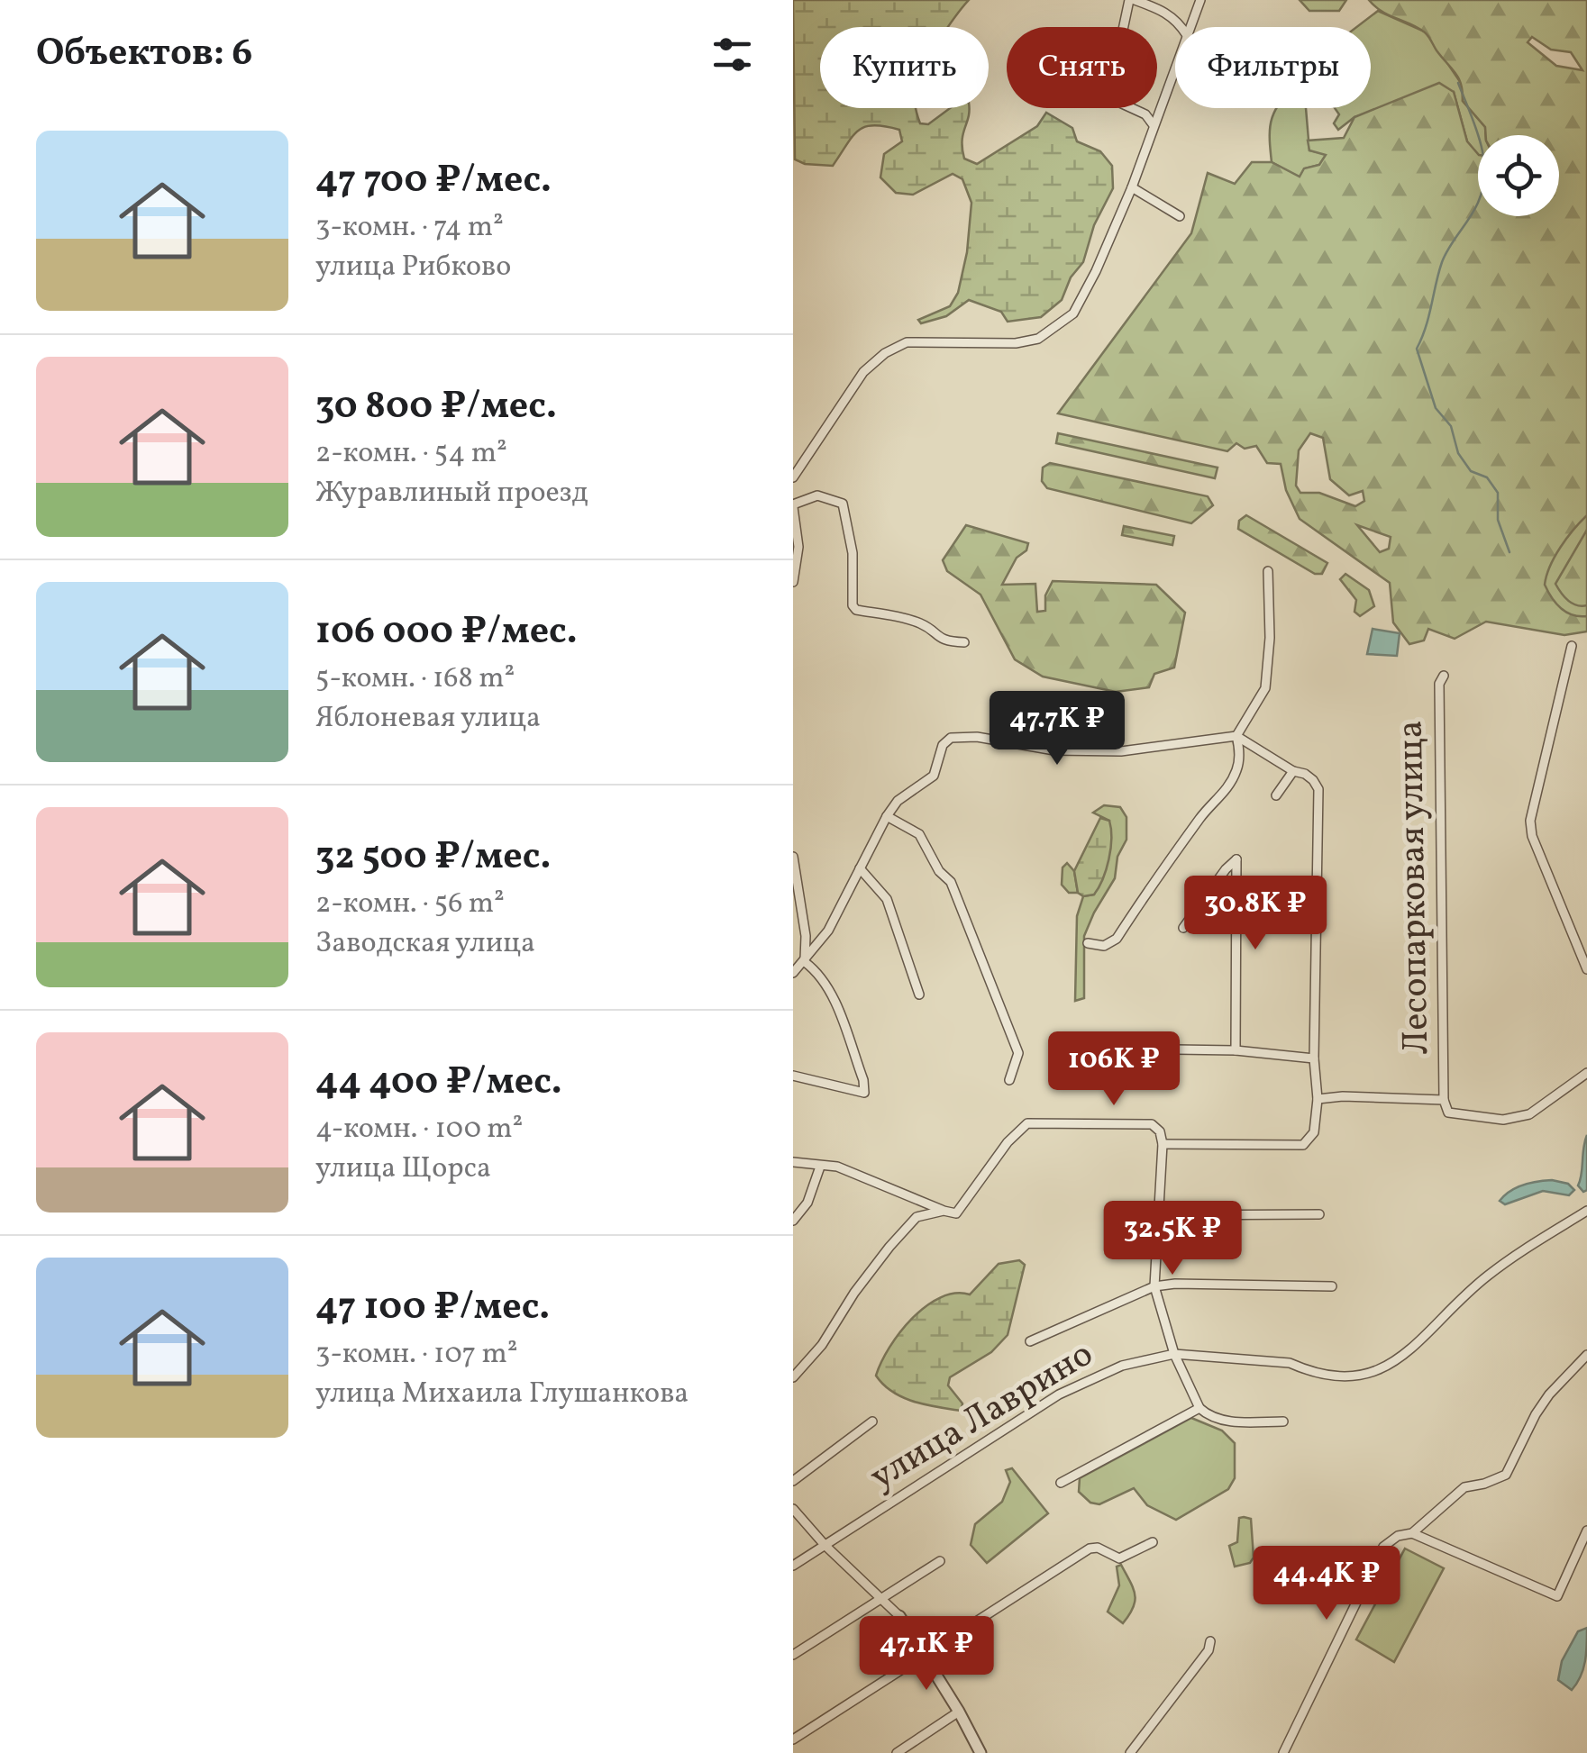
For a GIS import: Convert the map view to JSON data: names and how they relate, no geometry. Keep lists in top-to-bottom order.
{
  "streets": {
    "street": ["Лесопарковая улица", "улица Лаврино"]
  },
  "page": {
    "heading": "Объектов: 6",
    "chip": ["Купить", "Снять", "Фильтры"],
    "list": [
      {
        "name": "47 700 ₽/мес.",
        "note": "3-комн. · 74 m² · улица Рибково"
      },
      {
        "name": "30 800 ₽/мес.",
        "note": "2-комн. · 54 m² · Журавлиный проезд"
      },
      {
        "name": "106 000 ₽/мес.",
        "note": "5-комн. · 168 m² · Яблоневая улица"
      },
      {
        "name": "32 500 ₽/мес.",
        "note": "2-комн. · 56 m² · Заводская улица"
      },
      {
        "name": "44 400 ₽/мес.",
        "note": "4-комн. · 100 m² · улица Щорса"
      },
      {
        "name": "47 100 ₽/мес.",
        "note": "3-комн. · 107 m² · улица Михаила Глушанкова"
      }
    ],
    "price": [
      "47.7K ₽",
      "30.8K ₽",
      "106K ₽",
      "32.5K ₽",
      "44.4K ₽",
      "47.1K ₽"
    ]
  }
}
